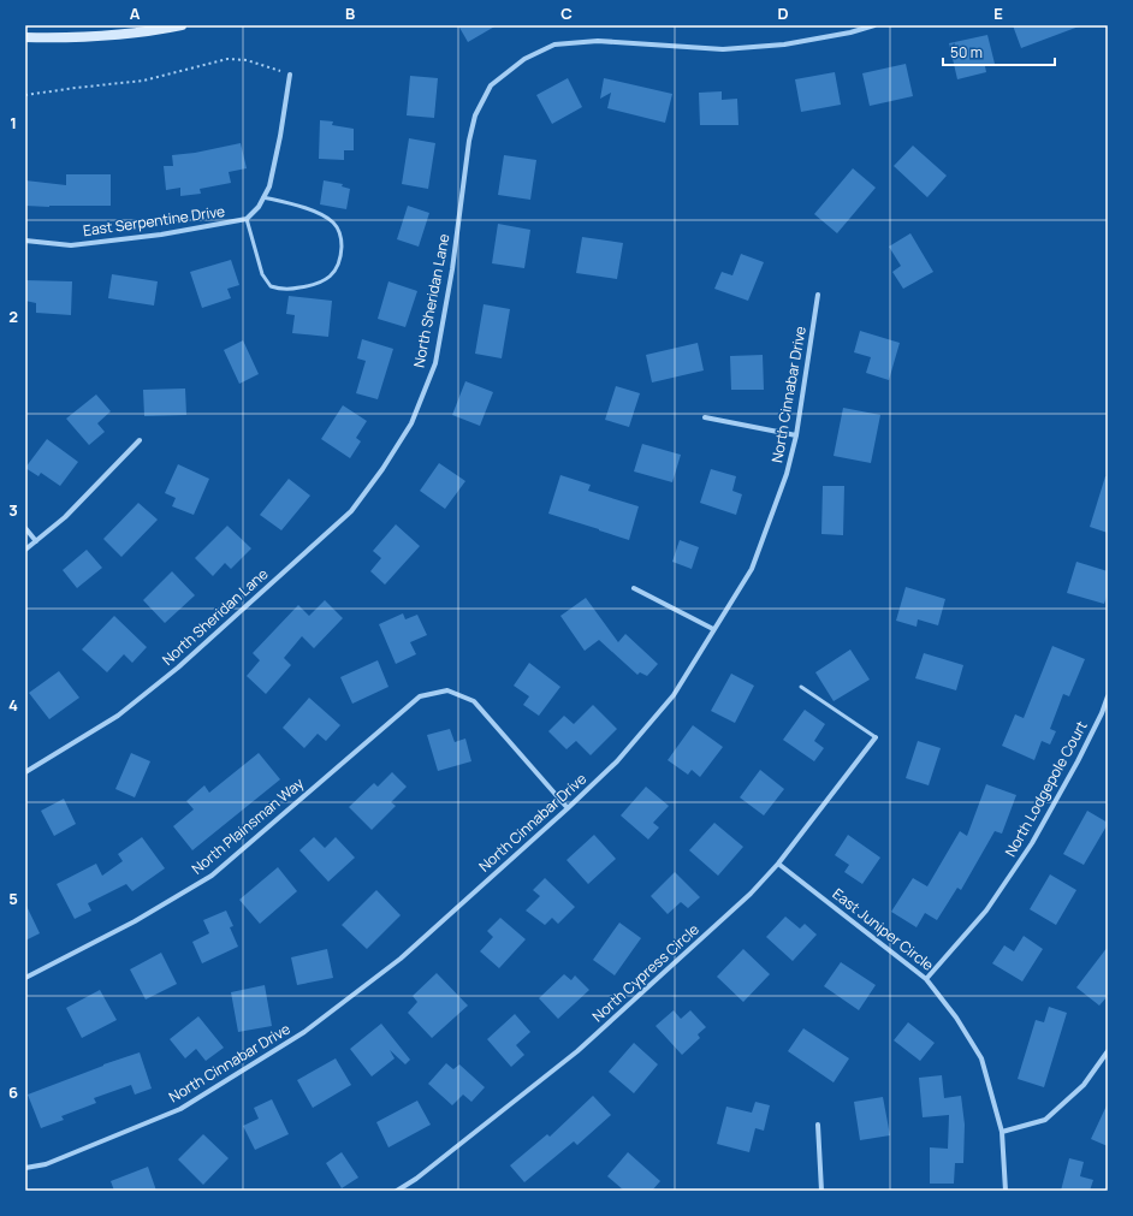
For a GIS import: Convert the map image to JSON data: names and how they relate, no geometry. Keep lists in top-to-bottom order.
{
  "streets": {
    "street": [
      "East Serpentine Drive",
      "North Sheridan Lane",
      "North Cinnabar Drive",
      "North Lodgepole Court",
      "North Plainsman Way",
      "East Juniper Circle",
      "North Cypress Circle"
    ]
  },
  "crossings": [
    ["North Cinnabar Drive", "North Plainsman Way"],
    ["North Lodgepole Court", "East Juniper Circle"],
    ["East Juniper Circle", "North Cypress Circle"]
  ],
  "scale_bar": "50 m",
  "grid": {
    "columns": [
      "A",
      "B",
      "C",
      "D",
      "E"
    ],
    "rows": [
      "1",
      "2",
      "3",
      "4",
      "5",
      "6"
    ]
  }
}
